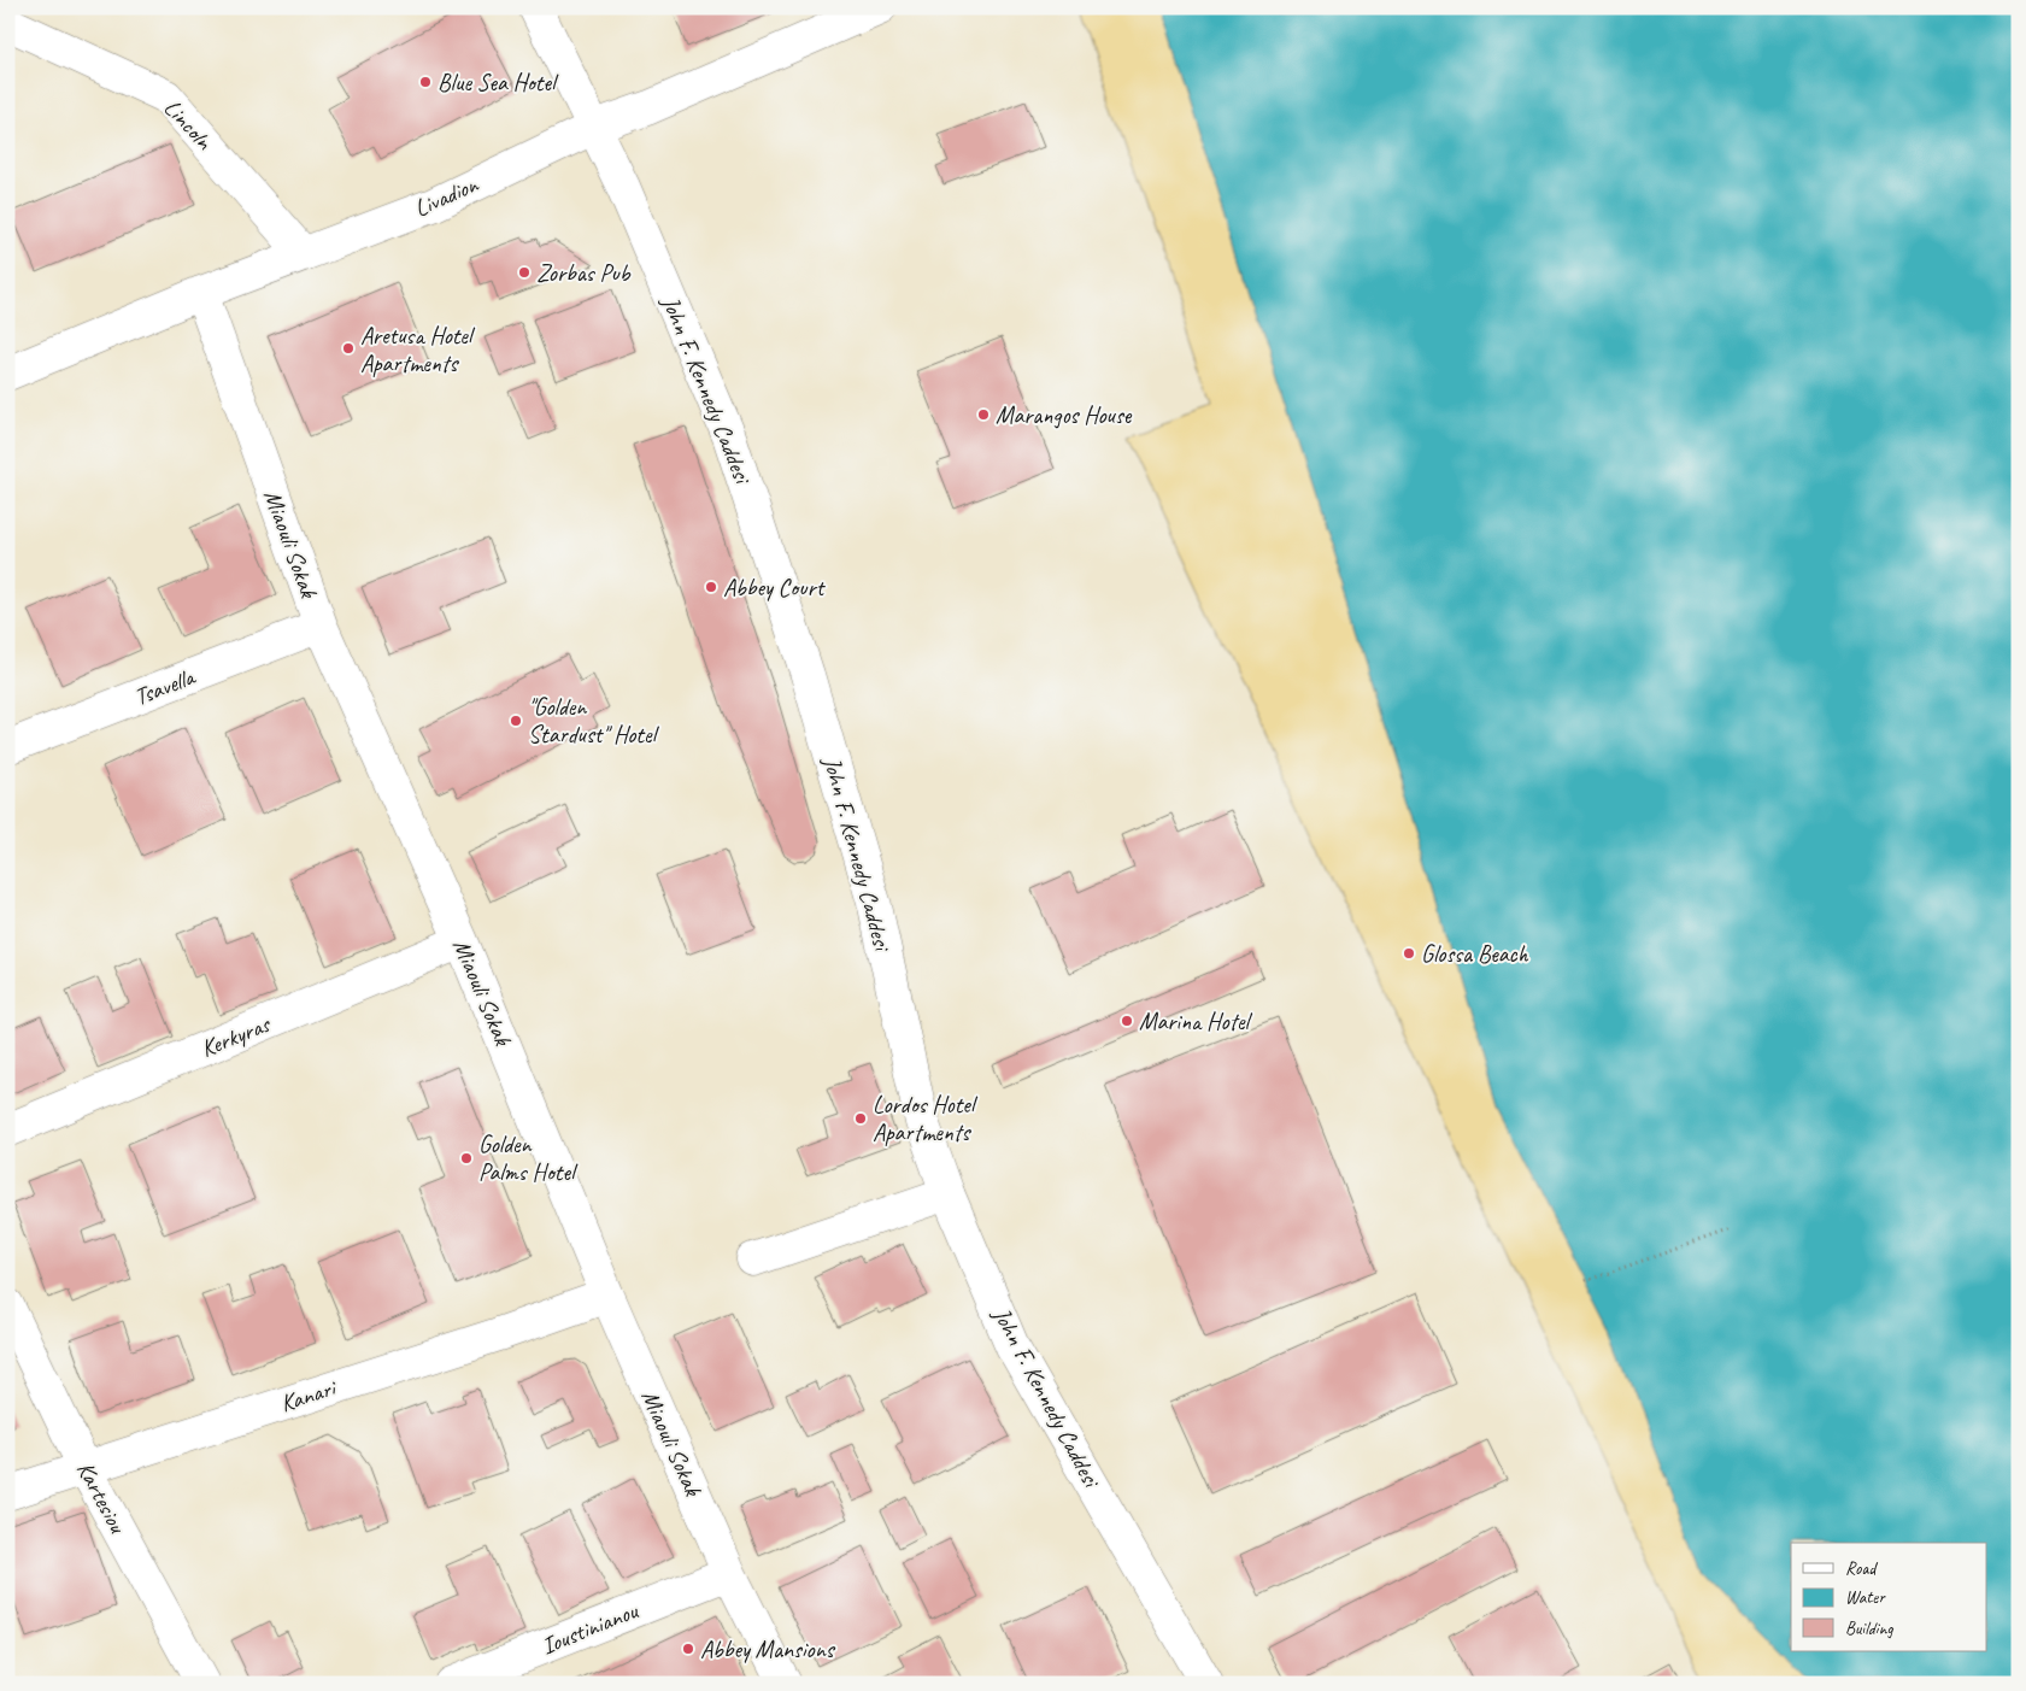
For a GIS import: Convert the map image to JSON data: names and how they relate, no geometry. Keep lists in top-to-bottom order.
{
  "streets": {
    "street": [
      "Lincoln",
      "Livadion",
      "John F. Kennedy Caddesi",
      "Miaouli Sokak",
      "Tsavella",
      "Kerkyras",
      "Kanari",
      "Kartesiou",
      "Ioustinianou"
    ]
  },
  "crossings": [
    ["Lincoln", "Livadion"],
    ["Livadion", "John F. Kennedy Caddesi"],
    ["Livadion", "Miaouli Sokak"],
    ["Miaouli Sokak", "Tsavella"],
    ["Miaouli Sokak", "Kerkyras"],
    ["Miaouli Sokak", "Kanari"],
    ["Miaouli Sokak", "Ioustinianou"],
    ["Kanari", "Kartesiou"]
  ],
  "places": [
    "Blue Sea Hotel",
    "Zorbas Pub",
    "Aretusa Hotel Apartments",
    "Marangos House",
    "Abbey Court",
    "\"Golden Stardust\" Hotel",
    "Glossa Beach",
    "Marina Hotel",
    "Lordos Hotel Apartments",
    "Golden Palms Hotel",
    "Abbey Mansions"
  ],
  "legend": ["Road", "Water", "Building"]
}
